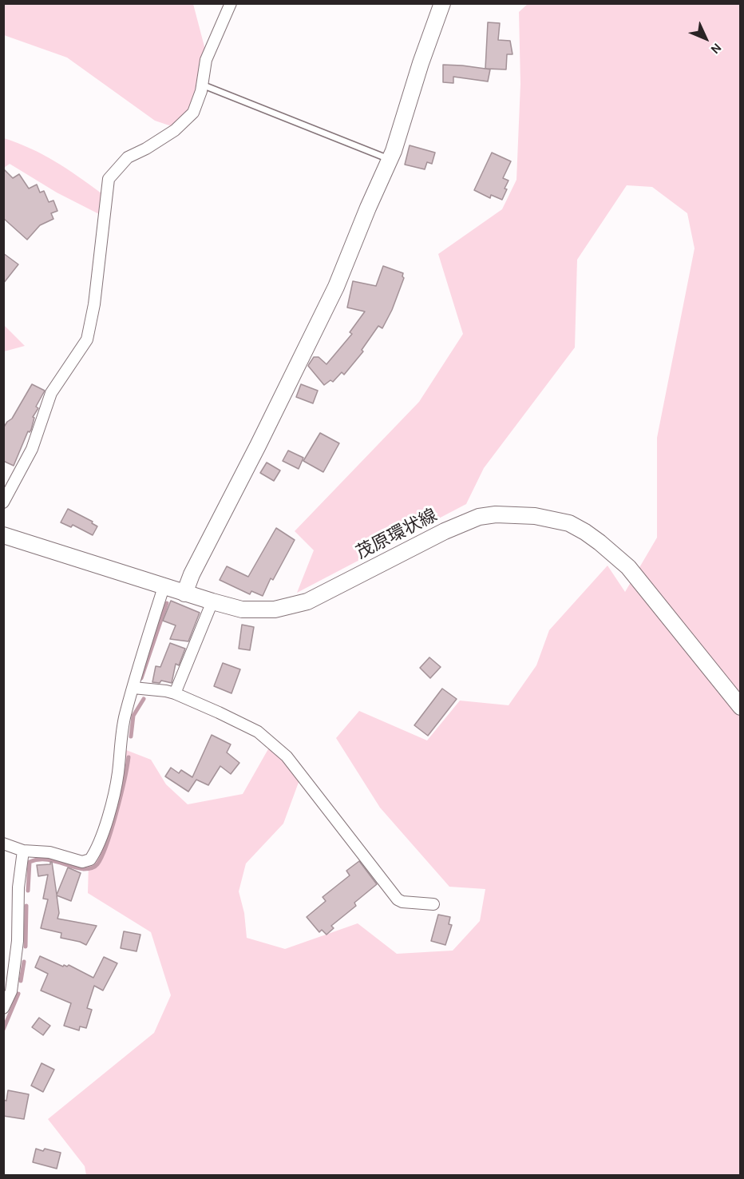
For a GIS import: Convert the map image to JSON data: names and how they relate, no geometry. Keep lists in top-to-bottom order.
{
  "streets": {
    "main road": ["茂原環状線"]
  },
  "north": "bottom right"
}
